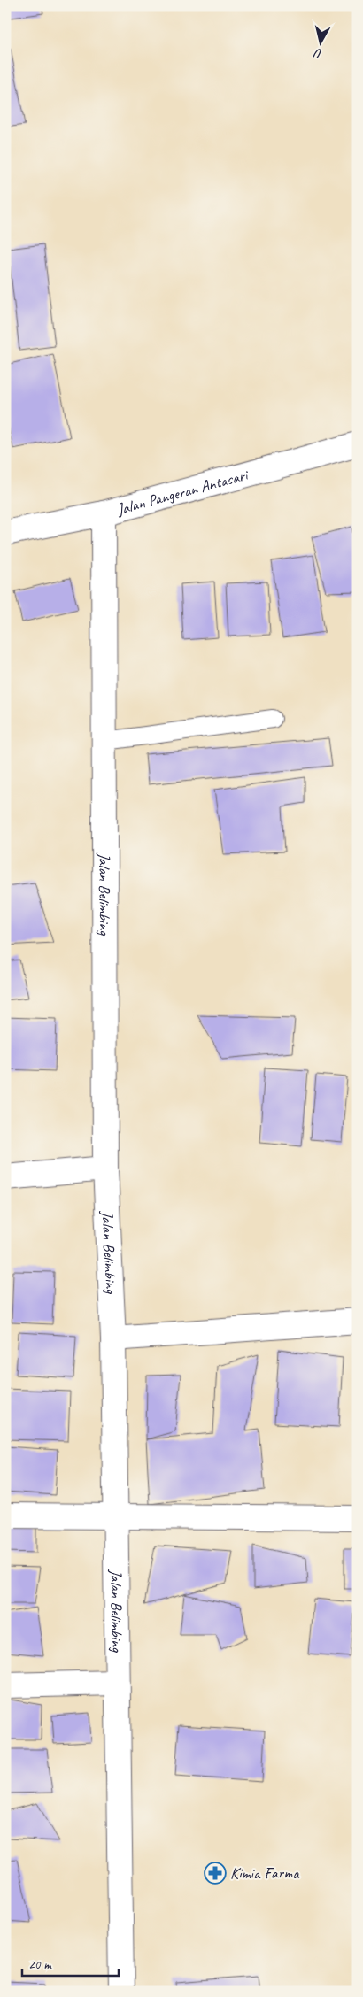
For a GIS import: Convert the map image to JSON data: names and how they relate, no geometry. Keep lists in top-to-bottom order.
{
  "streets": {
    "street": ["Jalan Pangeran Antasari", "Jalan Belimbing"]
  },
  "crossings": [
    ["Jalan Pangeran Antasari", "Jalan Belimbing"]
  ],
  "places": {
    "pharmacy": ["Kimia Farma"]
  },
  "scale_bar": "20 m",
  "north": "bottom"
}
